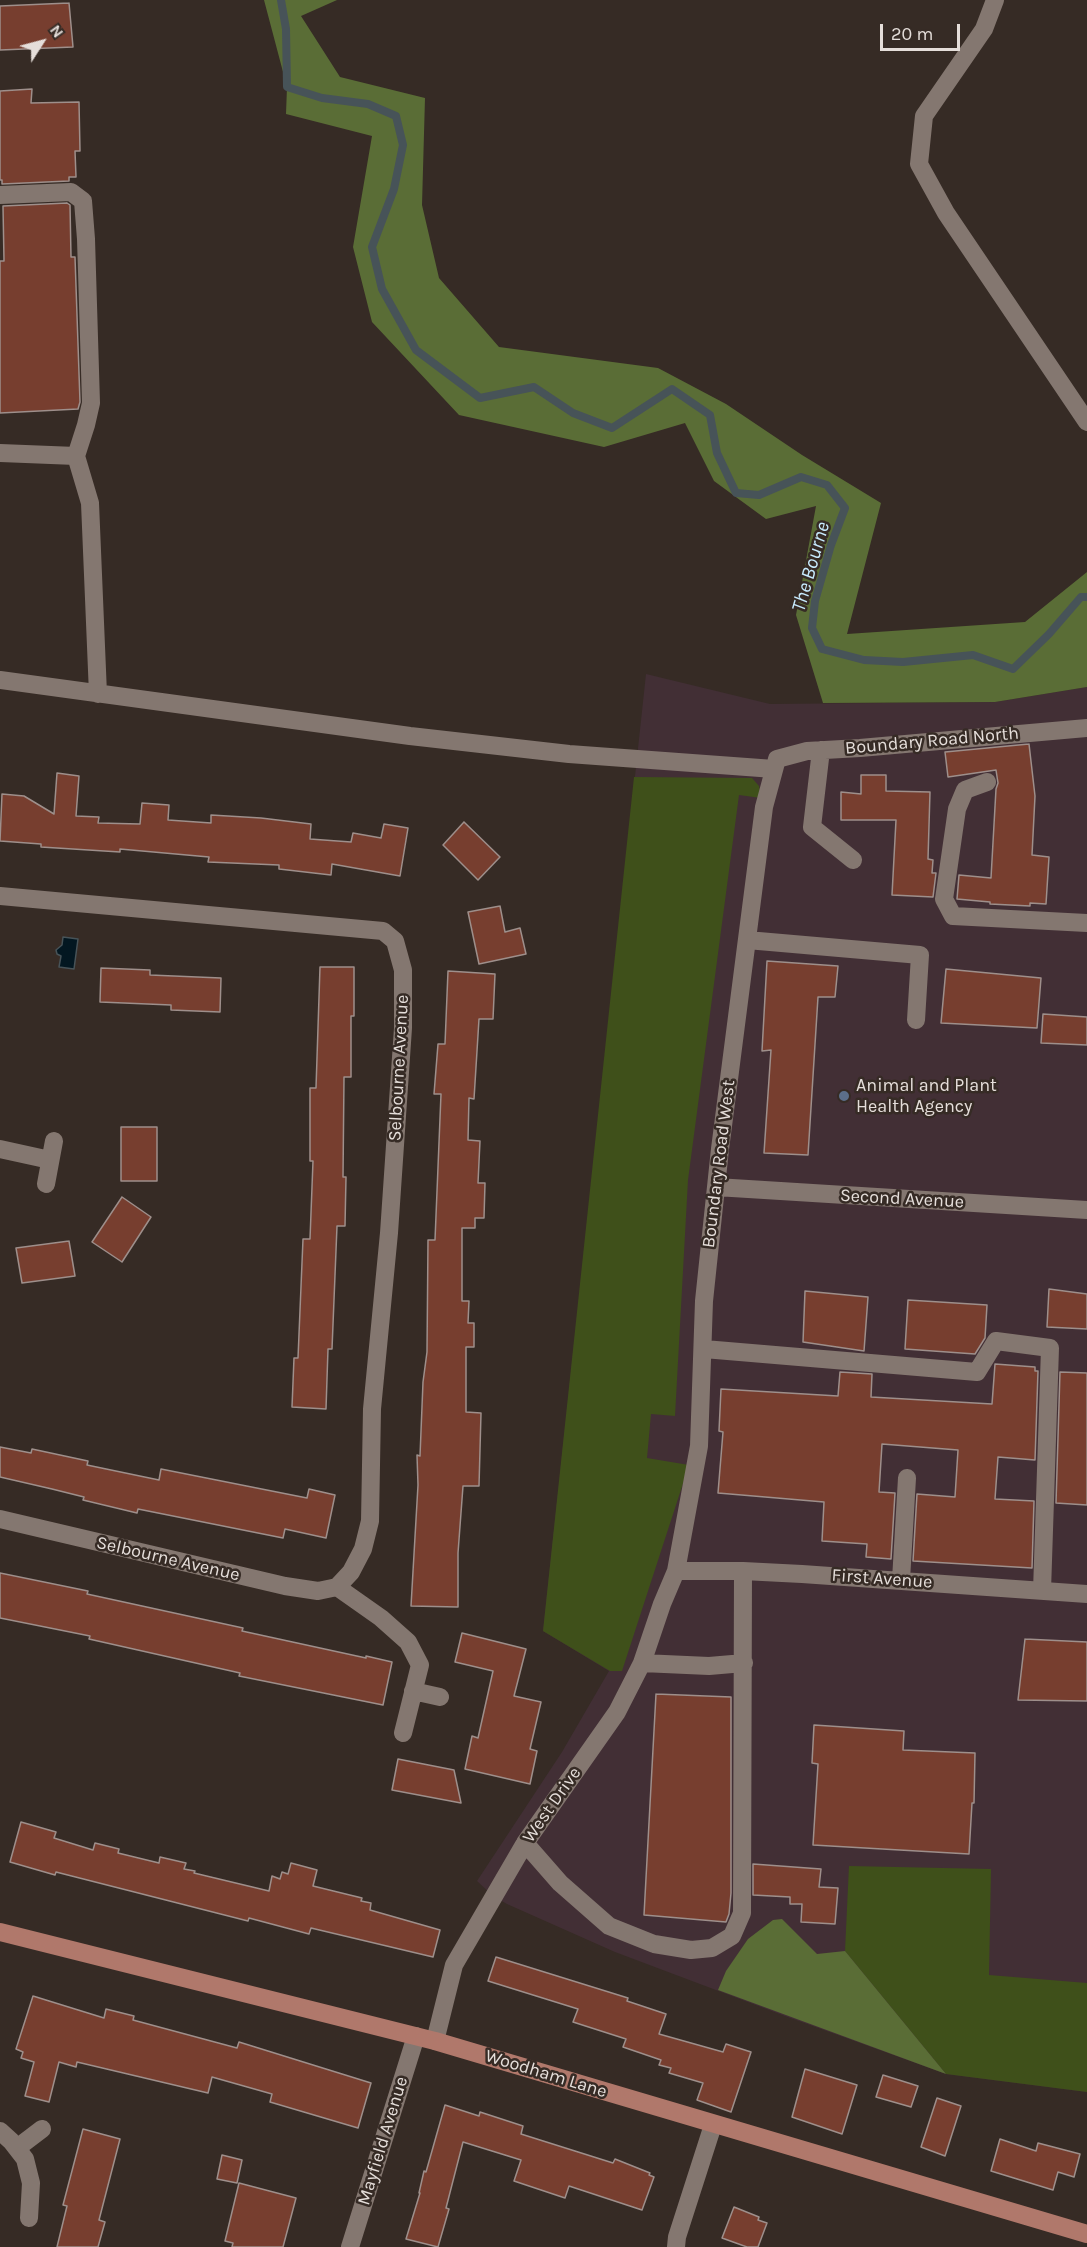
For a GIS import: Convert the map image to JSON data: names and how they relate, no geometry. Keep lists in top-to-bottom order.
{
  "streets": {
    "main road": ["Woodham Lane"],
    "street": [
      "Boundary Road North",
      "Selbourne Avenue",
      "Boundary Road West",
      "Second Avenue",
      "First Avenue",
      "West Drive",
      "Mayfield Avenue"
    ]
  },
  "crossings": [
    ["Boundary Road North", "Boundary Road West"],
    ["Boundary Road West", "Second Avenue"],
    ["Boundary Road West", "First Avenue"],
    ["Boundary Road West", "West Drive"],
    ["First Avenue", "West Drive"],
    ["West Drive", "Woodham Lane"],
    ["Woodham Lane", "Mayfield Avenue"]
  ],
  "water": ["The Bourne"],
  "places": ["Animal and Plant Health Agency"],
  "scale_bar": "20 m",
  "north": "top right"
}
